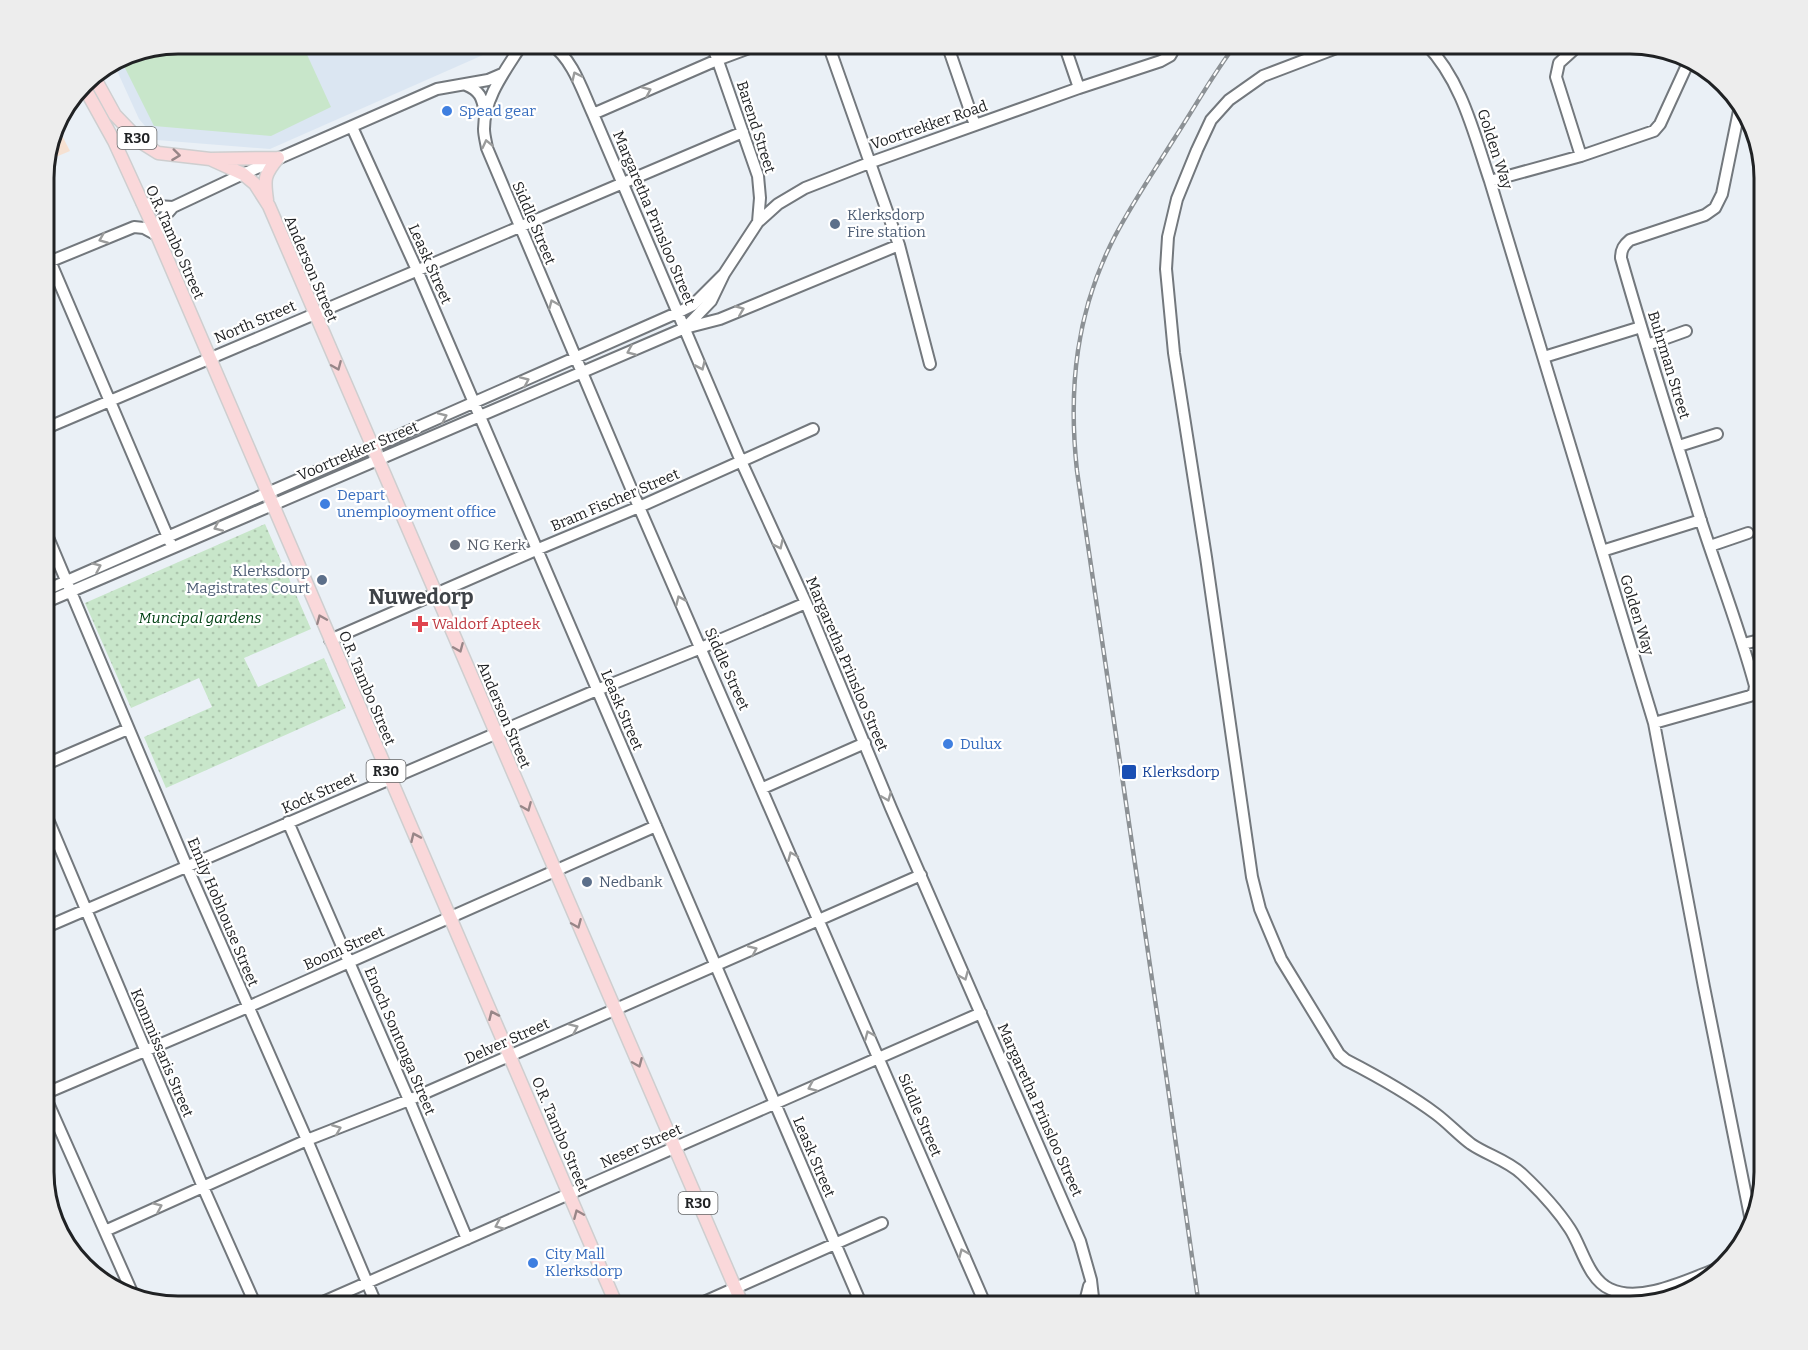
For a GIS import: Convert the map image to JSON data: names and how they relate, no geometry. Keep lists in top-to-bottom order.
{
  "streets": {
    "main road": ["R30", "O.R. Tambo Street", "Anderson Street"],
    "street": [
      "Voortrekker Road",
      "Barend Street",
      "Golden Way",
      "Margaretha Prinsloo Street",
      "Siddle Street",
      "Leask Street",
      "North Street",
      "Buhrman Street",
      "Voortrekker Street",
      "Bram Fischer Street",
      "Kock Street",
      "Emily Hobhouse Street",
      "Boom Street",
      "Enoch Sontonga Street",
      "Delver Street",
      "Kommissaris Street",
      "Neser Street"
    ]
  },
  "crossings": [
    ["Voortrekker Road", "Barend Street"],
    ["Voortrekker Road", "Margaretha Prinsloo Street"],
    ["Voortrekker Road", "Voortrekker Street"],
    ["Barend Street", "North Street"],
    ["R30", "Anderson Street"],
    ["Golden Way", "Buhrman Street"],
    ["Margaretha Prinsloo Street", "North Street"],
    ["Margaretha Prinsloo Street", "Voortrekker Street"],
    ["Margaretha Prinsloo Street", "Bram Fischer Street"],
    ["Margaretha Prinsloo Street", "Kock Street"],
    ["Margaretha Prinsloo Street", "Delver Street"],
    ["Margaretha Prinsloo Street", "Neser Street"],
    ["Siddle Street", "North Street"],
    ["Siddle Street", "Voortrekker Street"],
    ["Siddle Street", "Bram Fischer Street"],
    ["Siddle Street", "Kock Street"],
    ["Siddle Street", "Delver Street"],
    ["Siddle Street", "Neser Street"],
    ["O.R. Tambo Street", "North Street"],
    ["O.R. Tambo Street", "Voortrekker Street"],
    ["O.R. Tambo Street", "Bram Fischer Street"],
    ["O.R. Tambo Street", "Kock Street"],
    ["O.R. Tambo Street", "Boom Street"],
    ["O.R. Tambo Street", "Delver Street"],
    ["O.R. Tambo Street", "Neser Street"],
    ["Leask Street", "North Street"],
    ["Leask Street", "Voortrekker Street"],
    ["Leask Street", "Bram Fischer Street"],
    ["Leask Street", "Kock Street"],
    ["Leask Street", "Boom Street"],
    ["Leask Street", "Delver Street"],
    ["Leask Street", "Neser Street"],
    ["Anderson Street", "North Street"],
    ["Anderson Street", "Voortrekker Street"],
    ["Anderson Street", "Bram Fischer Street"],
    ["Anderson Street", "Kock Street"],
    ["Anderson Street", "Boom Street"],
    ["Anderson Street", "Delver Street"],
    ["Anderson Street", "Neser Street"],
    ["Voortrekker Street", "Emily Hobhouse Street"],
    ["Kock Street", "Emily Hobhouse Street"],
    ["Kock Street", "Enoch Sontonga Street"],
    ["Kock Street", "Kommissaris Street"],
    ["Emily Hobhouse Street", "Boom Street"],
    ["Emily Hobhouse Street", "Delver Street"],
    ["Emily Hobhouse Street", "Neser Street"],
    ["Boom Street", "Enoch Sontonga Street"],
    ["Boom Street", "Kommissaris Street"],
    ["Enoch Sontonga Street", "Delver Street"],
    ["Enoch Sontonga Street", "Neser Street"],
    ["Delver Street", "Kommissaris Street"]
  ],
  "one_way": [
    "Siddle Street",
    "O.R. Tambo Street",
    "Anderson Street",
    "Delver Street"
  ],
  "districts": ["Nuwedorp"],
  "parks": ["Muncipal gardens"],
  "places": {
    "other": [
      "Spead gear",
      "Klerksdorp Fire station",
      "Depart unemplooyment office",
      "NG Kerk",
      "Klerksdorp Magistrates Court",
      "Dulux",
      "Nedbank",
      "City Mall Klerksdorp"
    ],
    "health": ["Waldorf Apteek"],
    "transit": ["Klerksdorp"]
  }
}
